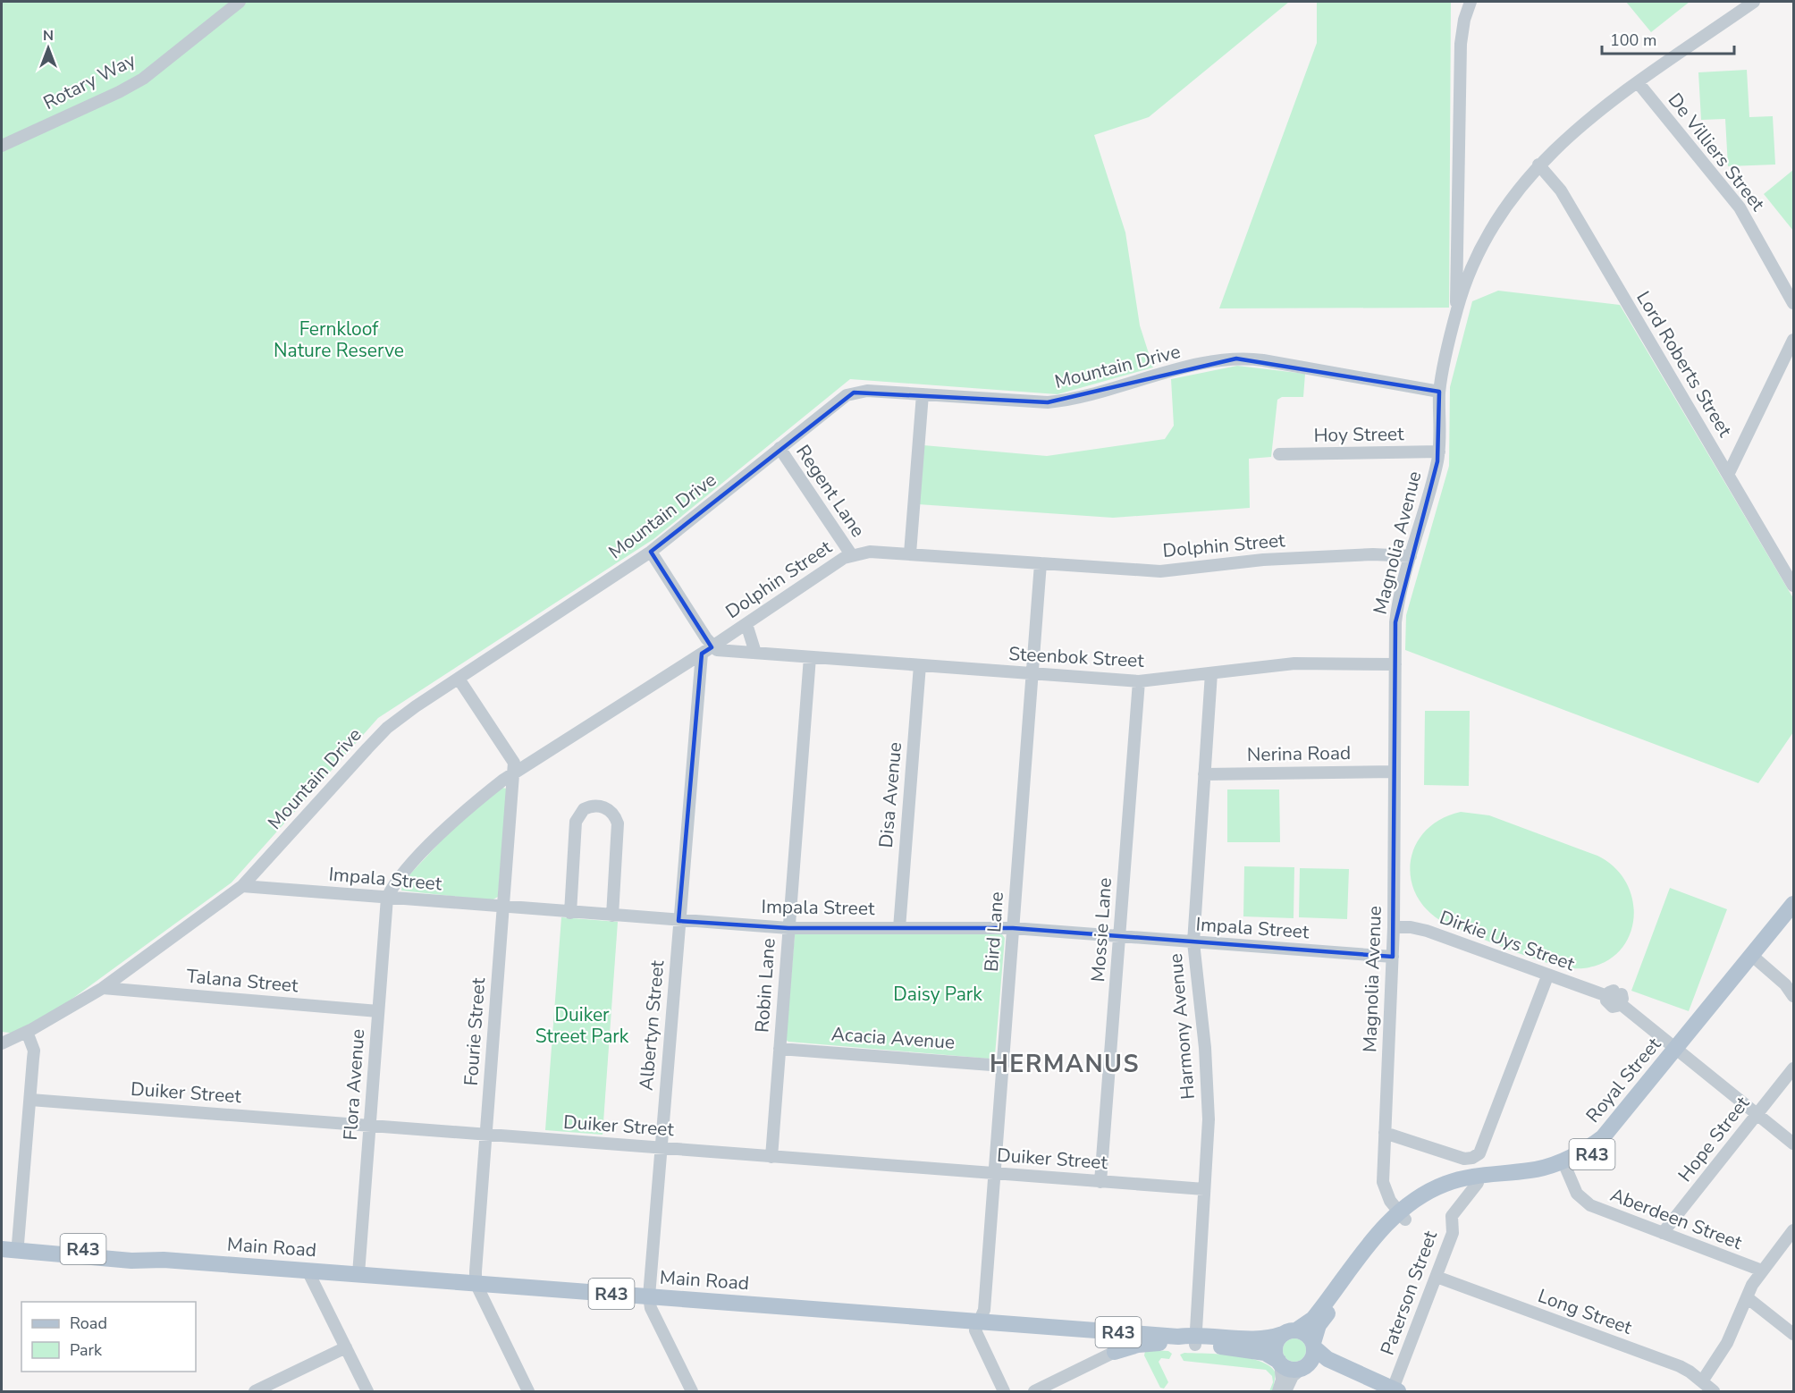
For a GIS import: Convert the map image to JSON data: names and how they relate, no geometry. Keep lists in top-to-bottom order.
{
  "streets": {
    "main road": ["Royal Street", "R43", "Main Road"],
    "street": [
      "Rotary Way",
      "De Villiers Street",
      "Lord Roberts Street",
      "Mountain Drive",
      "Hoy Street",
      "Regent Lane",
      "Magnolia Avenue",
      "Dolphin Street",
      "Steenbok Street",
      "Nerina Road",
      "Disa Avenue",
      "Impala Street",
      "Mossie Lane",
      "Bird Lane",
      "Dirkie Uys Street",
      "Talana Street",
      "Robin Lane",
      "Albertyn Street",
      "Harmony Avenue",
      "Fourie Street",
      "Acacia Avenue",
      "Flora Avenue",
      "Duiker Street",
      "Hope Street",
      "Aberdeen Street",
      "Paterson Street",
      "Long Street"
    ]
  },
  "crossings": [
    ["De Villiers Street", "Magnolia Avenue"],
    ["Lord Roberts Street", "Magnolia Avenue"],
    ["Mountain Drive", "Regent Lane"],
    ["Mountain Drive", "Magnolia Avenue"],
    ["Mountain Drive", "Impala Street"],
    ["Mountain Drive", "Talana Street"],
    ["Mountain Drive", "Fourie Street"],
    ["Hoy Street", "Magnolia Avenue"],
    ["Regent Lane", "Dolphin Street"],
    ["Magnolia Avenue", "Dolphin Street"],
    ["Magnolia Avenue", "Steenbok Street"],
    ["Magnolia Avenue", "Nerina Road"],
    ["Magnolia Avenue", "Impala Street"],
    ["Magnolia Avenue", "Dirkie Uys Street"],
    ["Magnolia Avenue", "Royal Street"],
    ["Dolphin Street", "Steenbok Street"],
    ["Dolphin Street", "Impala Street"],
    ["Dolphin Street", "Bird Lane"],
    ["Dolphin Street", "Albertyn Street"],
    ["Dolphin Street", "Fourie Street"],
    ["Dolphin Street", "Flora Avenue"],
    ["Steenbok Street", "Disa Avenue"],
    ["Steenbok Street", "Mossie Lane"],
    ["Steenbok Street", "Bird Lane"],
    ["Steenbok Street", "Robin Lane"],
    ["Steenbok Street", "Harmony Avenue"],
    ["Nerina Road", "Harmony Avenue"],
    ["Disa Avenue", "Impala Street"],
    ["Impala Street", "Mossie Lane"],
    ["Impala Street", "Bird Lane"],
    ["Impala Street", "Robin Lane"],
    ["Impala Street", "Albertyn Street"],
    ["Impala Street", "Harmony Avenue"],
    ["Impala Street", "Fourie Street"],
    ["Impala Street", "Flora Avenue"],
    ["Mossie Lane", "Duiker Street"],
    ["Bird Lane", "Acacia Avenue"],
    ["Bird Lane", "Duiker Street"],
    ["Bird Lane", "Main Road"],
    ["Dirkie Uys Street", "Royal Street"],
    ["Dirkie Uys Street", "Hope Street"],
    ["Talana Street", "Flora Avenue"],
    ["Robin Lane", "Acacia Avenue"],
    ["Robin Lane", "Duiker Street"],
    ["Albertyn Street", "Duiker Street"],
    ["Albertyn Street", "Main Road"],
    ["Harmony Avenue", "Duiker Street"],
    ["Harmony Avenue", "Main Road"],
    ["Fourie Street", "Duiker Street"],
    ["Fourie Street", "Main Road"],
    ["Royal Street", "R43"],
    ["Royal Street", "Aberdeen Street"],
    ["Royal Street", "Main Road"],
    ["Royal Street", "Paterson Street"],
    ["Flora Avenue", "Duiker Street"],
    ["Flora Avenue", "Main Road"],
    ["Hope Street", "Aberdeen Street"],
    ["R43", "Main Road"],
    ["Paterson Street", "Long Street"]
  ],
  "districts": ["HERMANUS"],
  "parks": ["Fernkloof Nature Reserve", "Daisy Park", "Duiker Street Park"],
  "legend": ["Road", "Park"],
  "scale_bar": "100 m",
  "north": "top"
}
